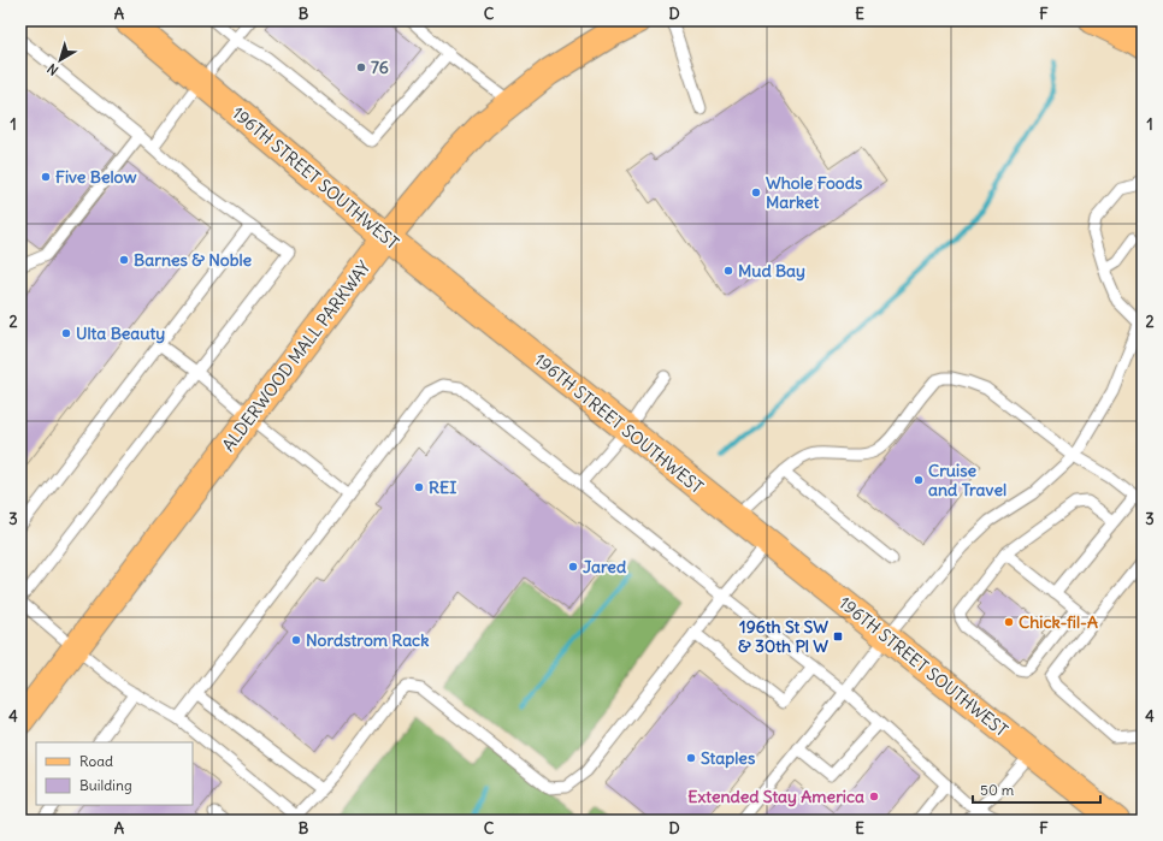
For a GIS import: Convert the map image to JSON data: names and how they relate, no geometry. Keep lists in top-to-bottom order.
{
  "streets": {
    "main road": ["196TH STREET SOUTHWEST", "ALDERWOOD MALL PARKWAY"]
  },
  "crossings": [
    ["196TH STREET SOUTHWEST", "ALDERWOOD MALL PARKWAY"]
  ],
  "places": {
    "other": [
      "76",
      "Five Below",
      "Whole Foods Market",
      "Barnes & Noble",
      "Mud Bay",
      "Ulta Beauty",
      "Cruise and Travel",
      "REI",
      "Jared",
      "Chick-fil-A",
      "Nordstrom Rack",
      "Staples",
      "Extended Stay America"
    ],
    "transit": ["196th St SW & 30th Pl W"]
  },
  "legend": ["Road", "Building"],
  "scale_bar": "50 m",
  "north": "bottom left",
  "grid": {
    "columns": [
      "A",
      "B",
      "C",
      "D",
      "E",
      "F"
    ],
    "rows": [
      "1",
      "2",
      "3",
      "4"
    ]
  }
}
